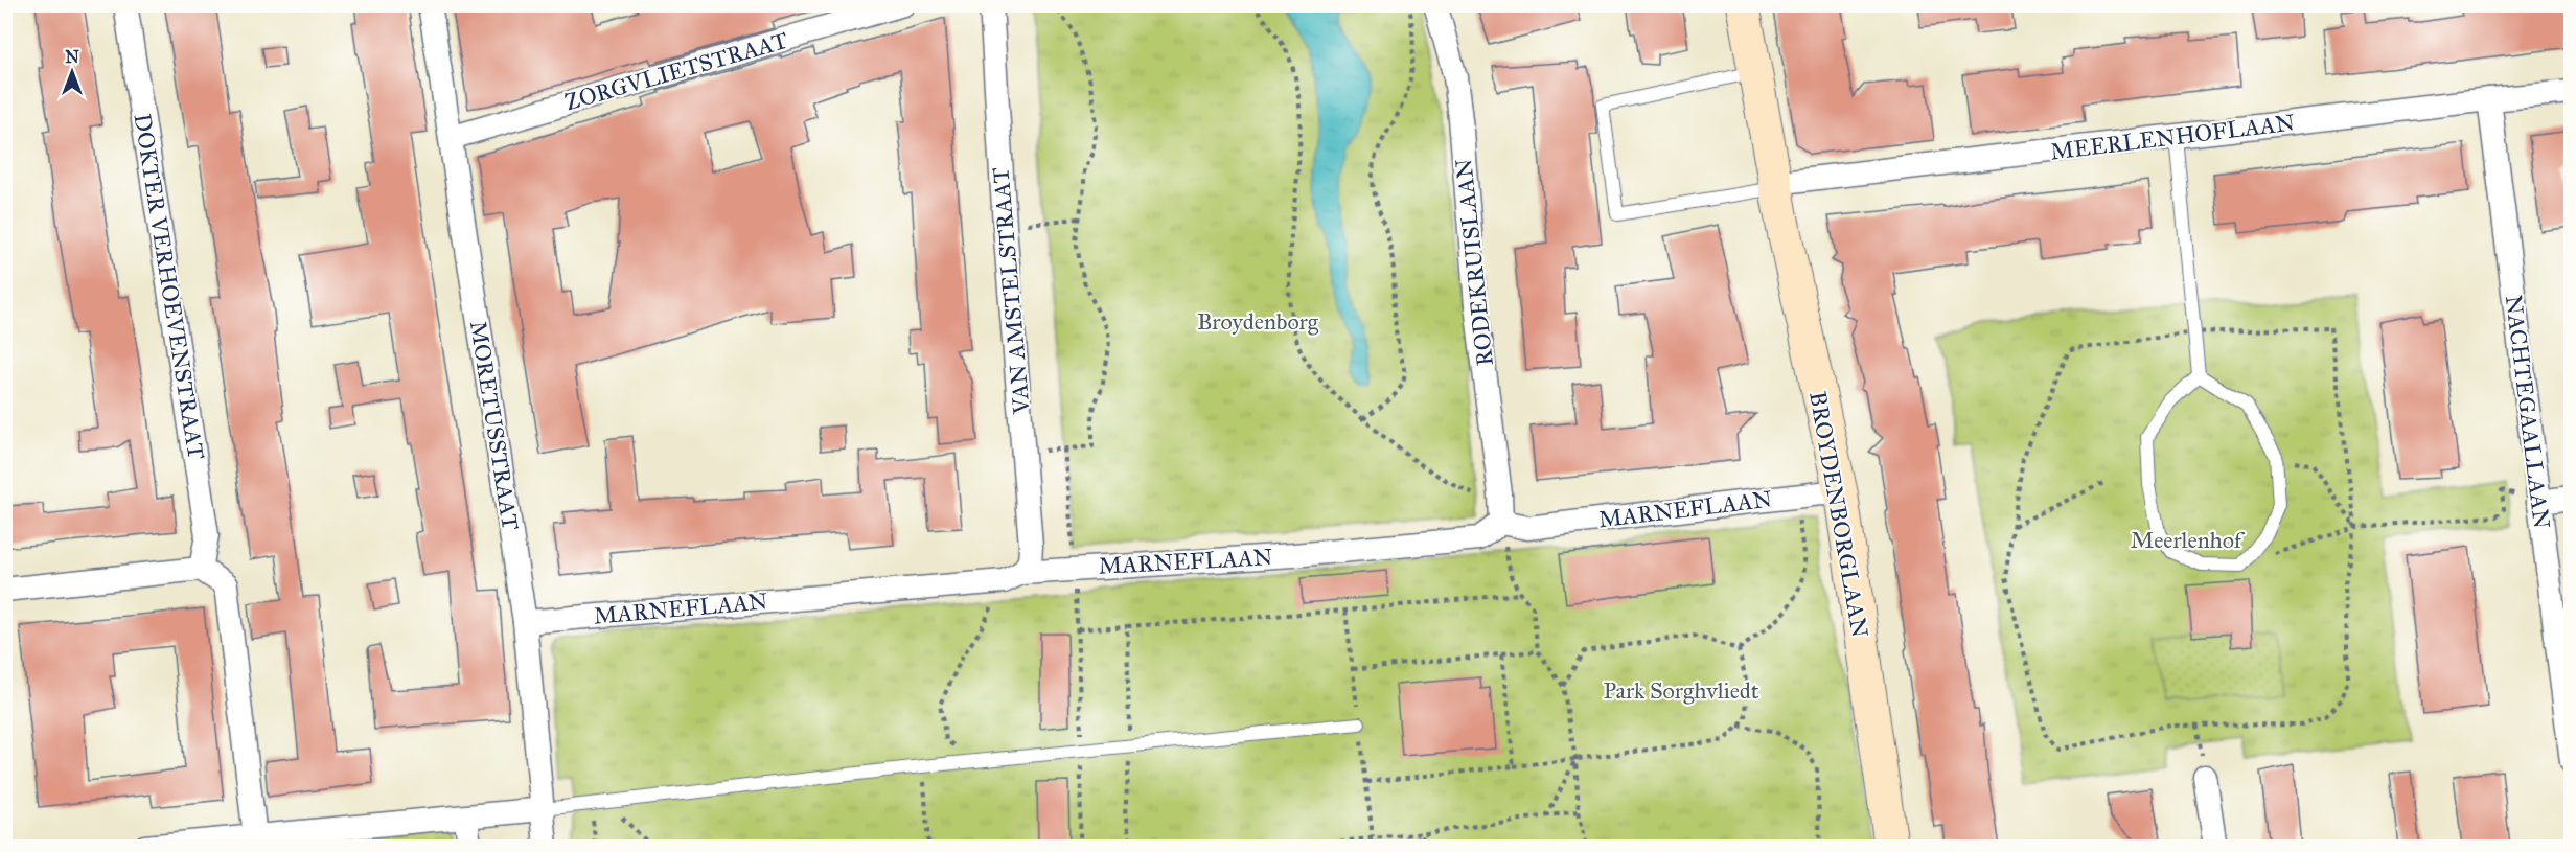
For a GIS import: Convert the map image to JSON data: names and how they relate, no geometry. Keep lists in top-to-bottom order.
{
  "streets": {
    "street": [
      "ZORGVLIETSTRAAT",
      "MEERLENHOFLAAN",
      "RODEKRUISLAAN",
      "DOKTER VERHOEVENSTRAAT",
      "VAN AMSTELSTRAAT",
      "NACHTEGAALLAAN",
      "MORETUSSTRAAT",
      "MARNEFLAAN",
      "BROYDENBORGLAAN"
    ]
  },
  "crossings": [
    ["ZORGVLIETSTRAAT", "MORETUSSTRAAT"],
    ["MEERLENHOFLAAN", "NACHTEGAALLAAN"],
    ["MEERLENHOFLAAN", "BROYDENBORGLAAN"],
    ["RODEKRUISLAAN", "MARNEFLAAN"],
    ["VAN AMSTELSTRAAT", "MARNEFLAAN"],
    ["MORETUSSTRAAT", "MARNEFLAAN"],
    ["MARNEFLAAN", "BROYDENBORGLAAN"]
  ],
  "parks": ["Broydenborg", "Meerlenhof", "Park Sorghvliedt"],
  "north": "top"
}
